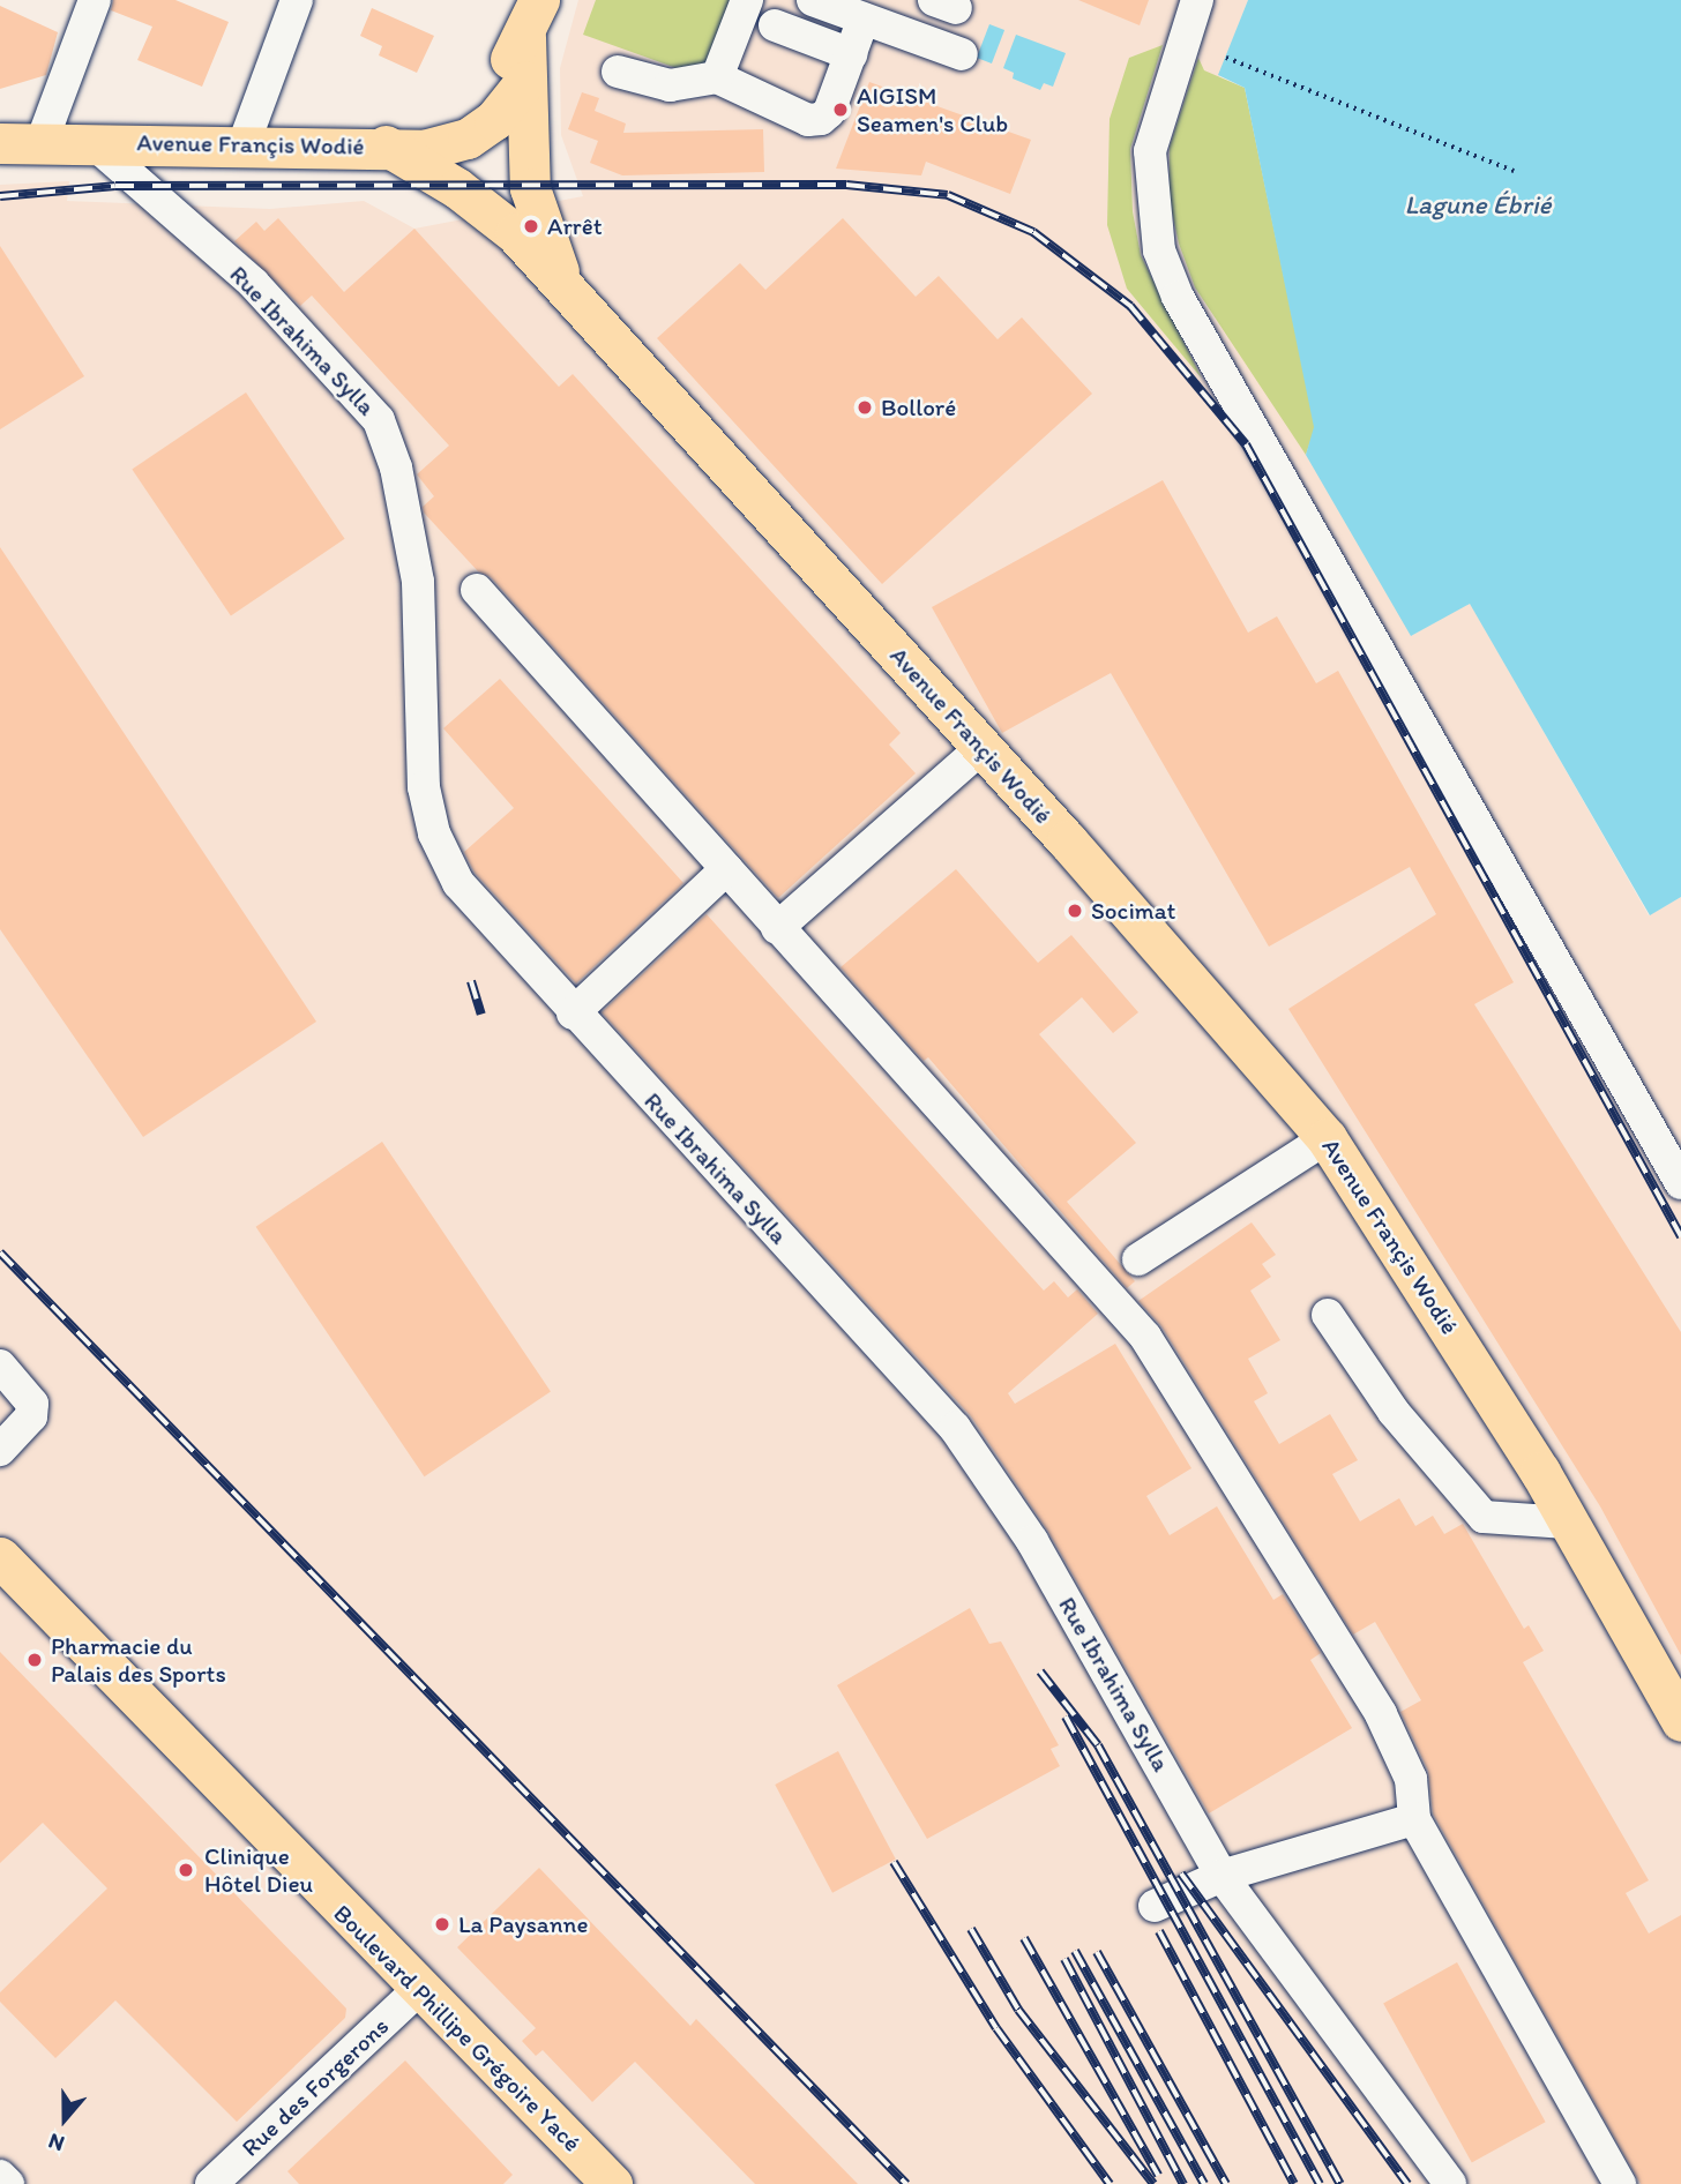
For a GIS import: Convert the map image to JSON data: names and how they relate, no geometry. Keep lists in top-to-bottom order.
{
  "streets": {
    "main road": ["Avenue Françis Wodié", "Boulevard Phillipe Grégoire Yacé"],
    "street": ["Rue Ibrahima Sylla", "Rue des Forgerons"]
  },
  "crossings": [
    ["Avenue Françis Wodié", "Rue Ibrahima Sylla"],
    ["Boulevard Phillipe Grégoire Yacé", "Rue des Forgerons"]
  ],
  "water": ["Lagune Ébrié"],
  "places": [
    "AIGISM Seamen's Club",
    "Arrêt",
    "Bolloré",
    "Socimat",
    "Pharmacie du Palais des Sports",
    "Clinique Hôtel Dieu",
    "La Paysanne"
  ],
  "north": "bottom"
}
